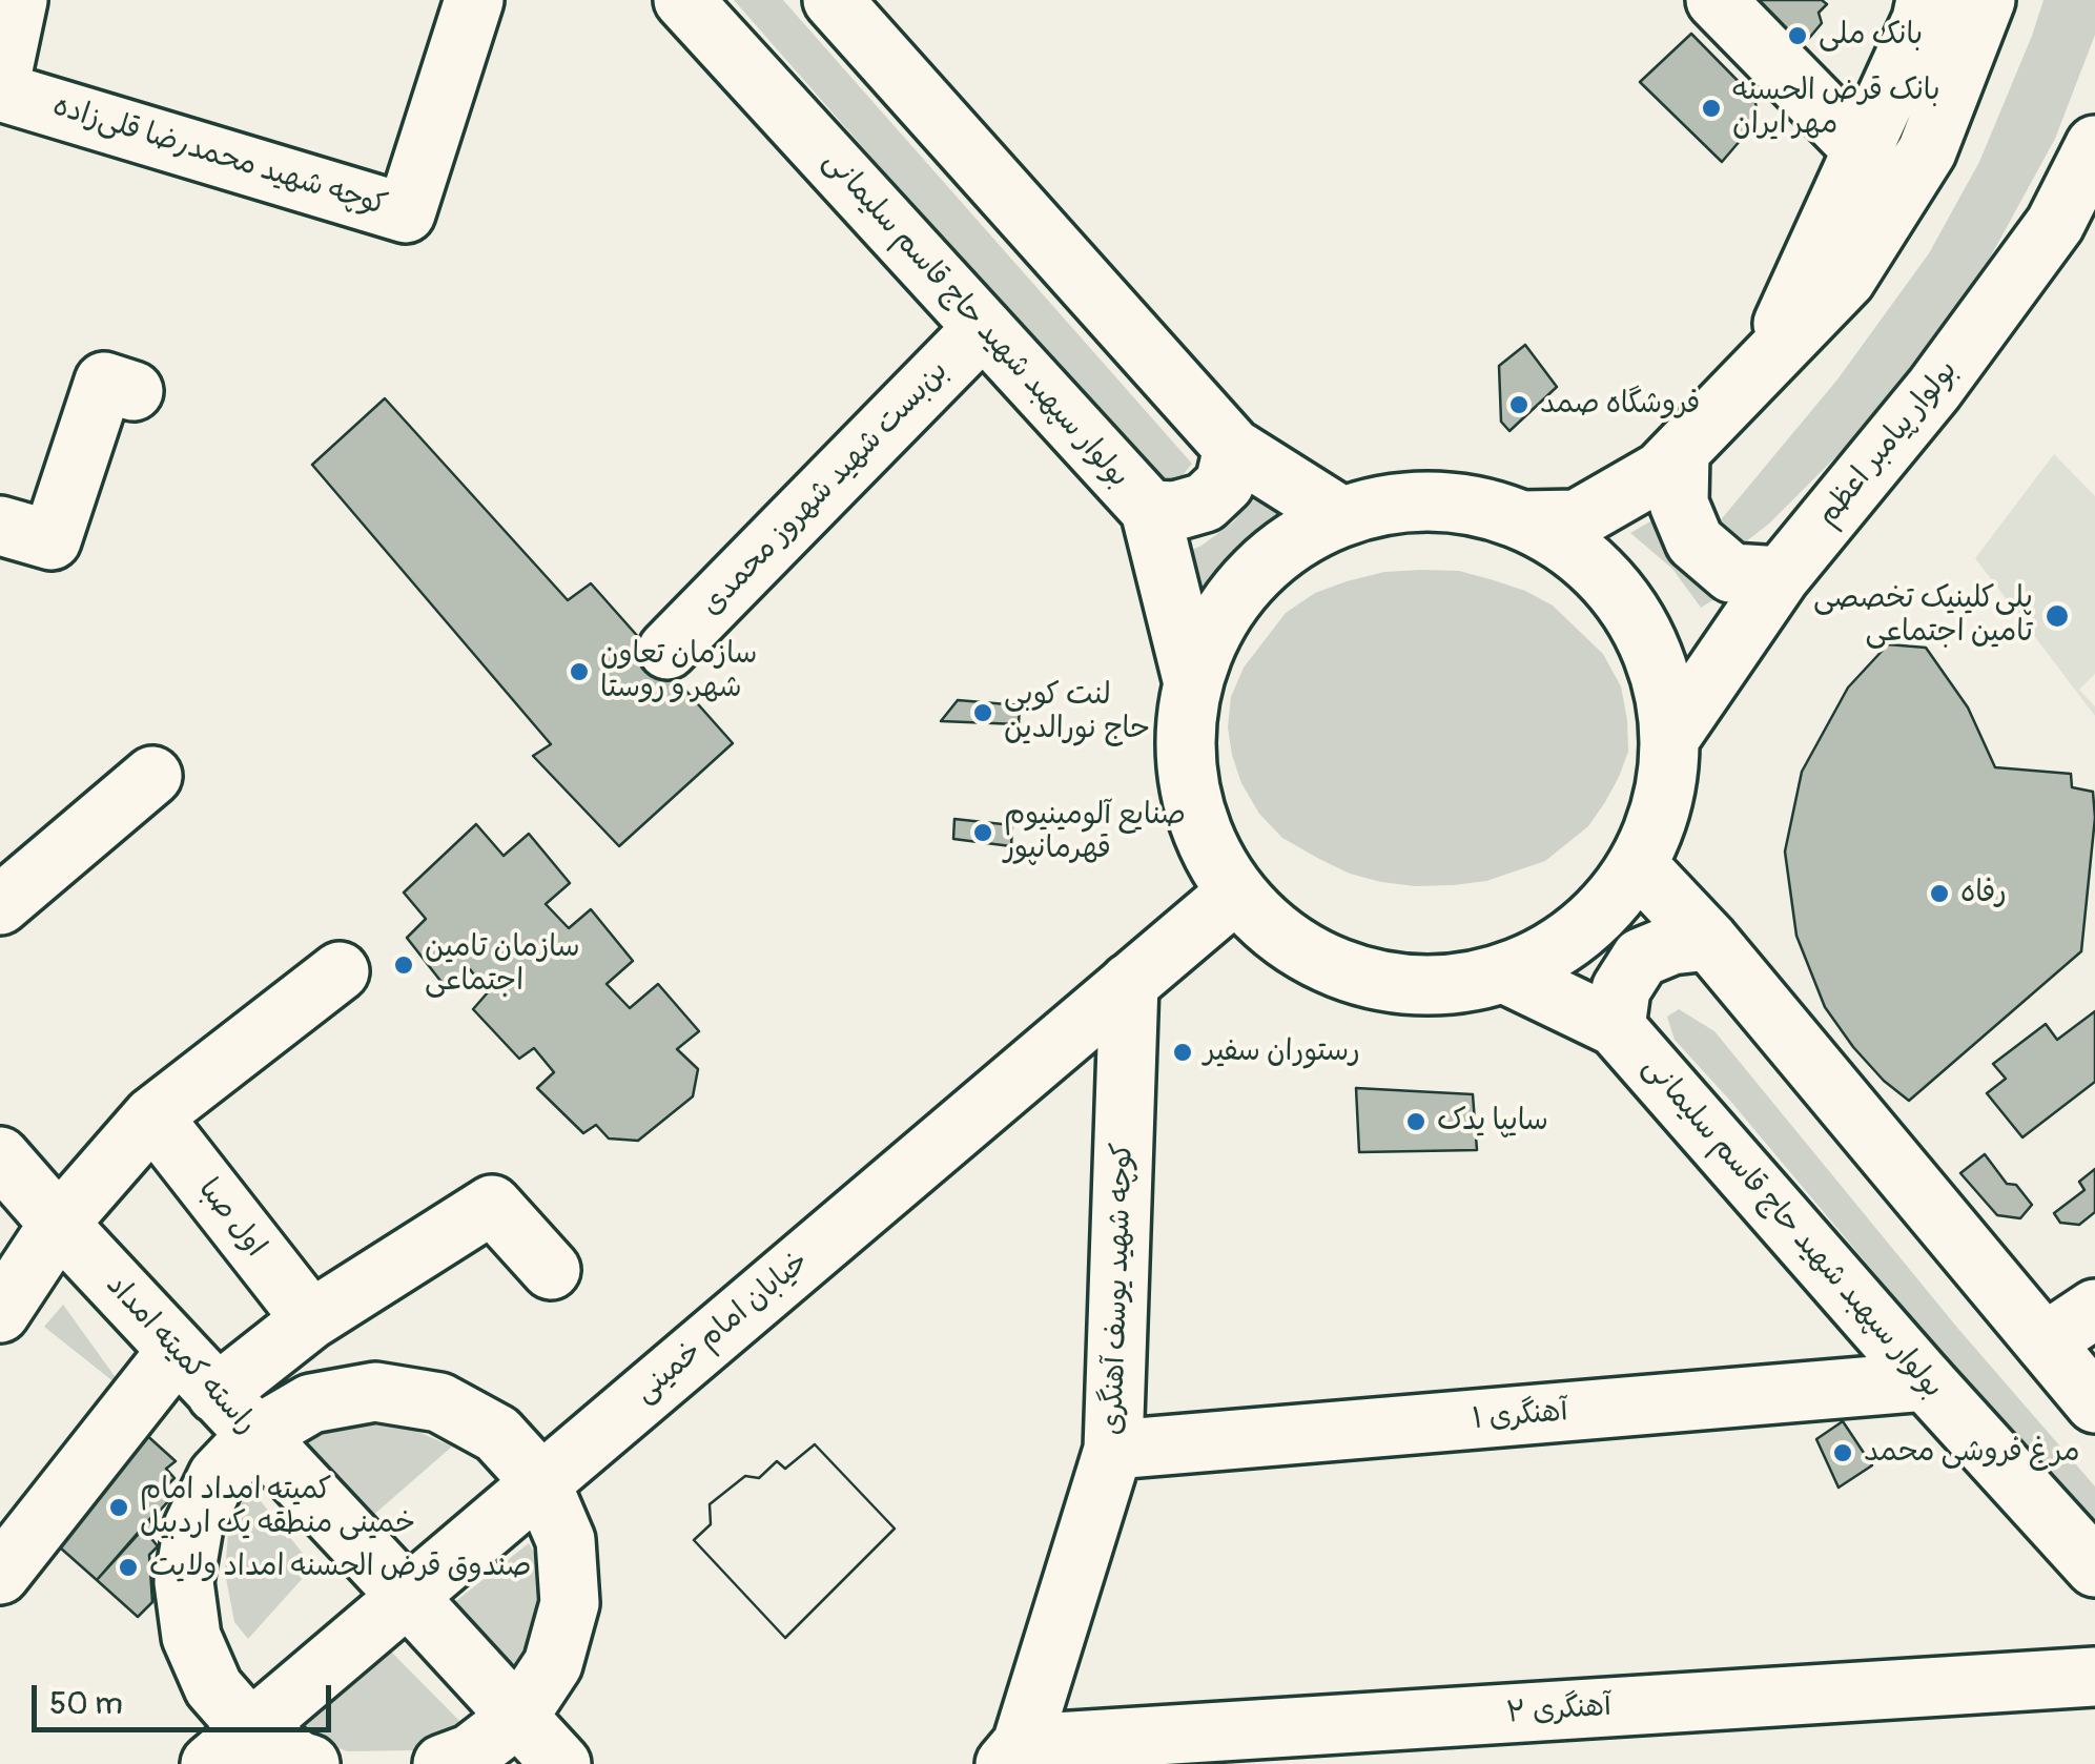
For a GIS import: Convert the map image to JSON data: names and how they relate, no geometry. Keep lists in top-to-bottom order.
{
  "streets": {
    "main road": [
      "کوچه شهید محمدرضا قلی‌زاده",
      "بولوار سپهبد شهید حاج قاسم سلیمانی",
      "بولوار پیامبر اعظم",
      "بن‌بست شهید شهروز محمدی",
      "اول صبا",
      "کوچه شهید یوسف آهنگری",
      "خیابان امام خمینی",
      "راسته کمیته امداد",
      "آهنگری ۱",
      "آهنگری ۲"
    ]
  },
  "crossings": [
    ["بولوار سپهبد شهید حاج قاسم سلیمانی", "بن‌بست شهید شهروز محمدی"],
    ["بولوار سپهبد شهید حاج قاسم سلیمانی", "آهنگری ۱"],
    ["کوچه شهید یوسف آهنگری", "خیابان امام خمینی"],
    ["کوچه شهید یوسف آهنگری", "آهنگری ۱"],
    ["کوچه شهید یوسف آهنگری", "آهنگری ۲"],
    ["خیابان امام خمینی", "راسته کمیته امداد"]
  ],
  "places": [
    "بانک ملی",
    "بانک قرض الحسنه مهر ایران",
    "فروشگاه صمد",
    "پلی‌کلینیک تخصصی تامین اجتماعی",
    "سازمان تعاون شهر و روستا",
    "لنت کوبی حاج نورالدین",
    "صنایع آلومینیوم قهرمانپور",
    "رفاه",
    "سازمان تامین اجتماعی",
    "رستوران سفیر",
    "سایپا یدک",
    "مرغ فروشی محمد",
    "کمیته امداد امام خمینی منطقه یک اردبیل",
    "صندوق قرض الحسنه امداد ولایت"
  ],
  "scale_bar": "50 m"
}
